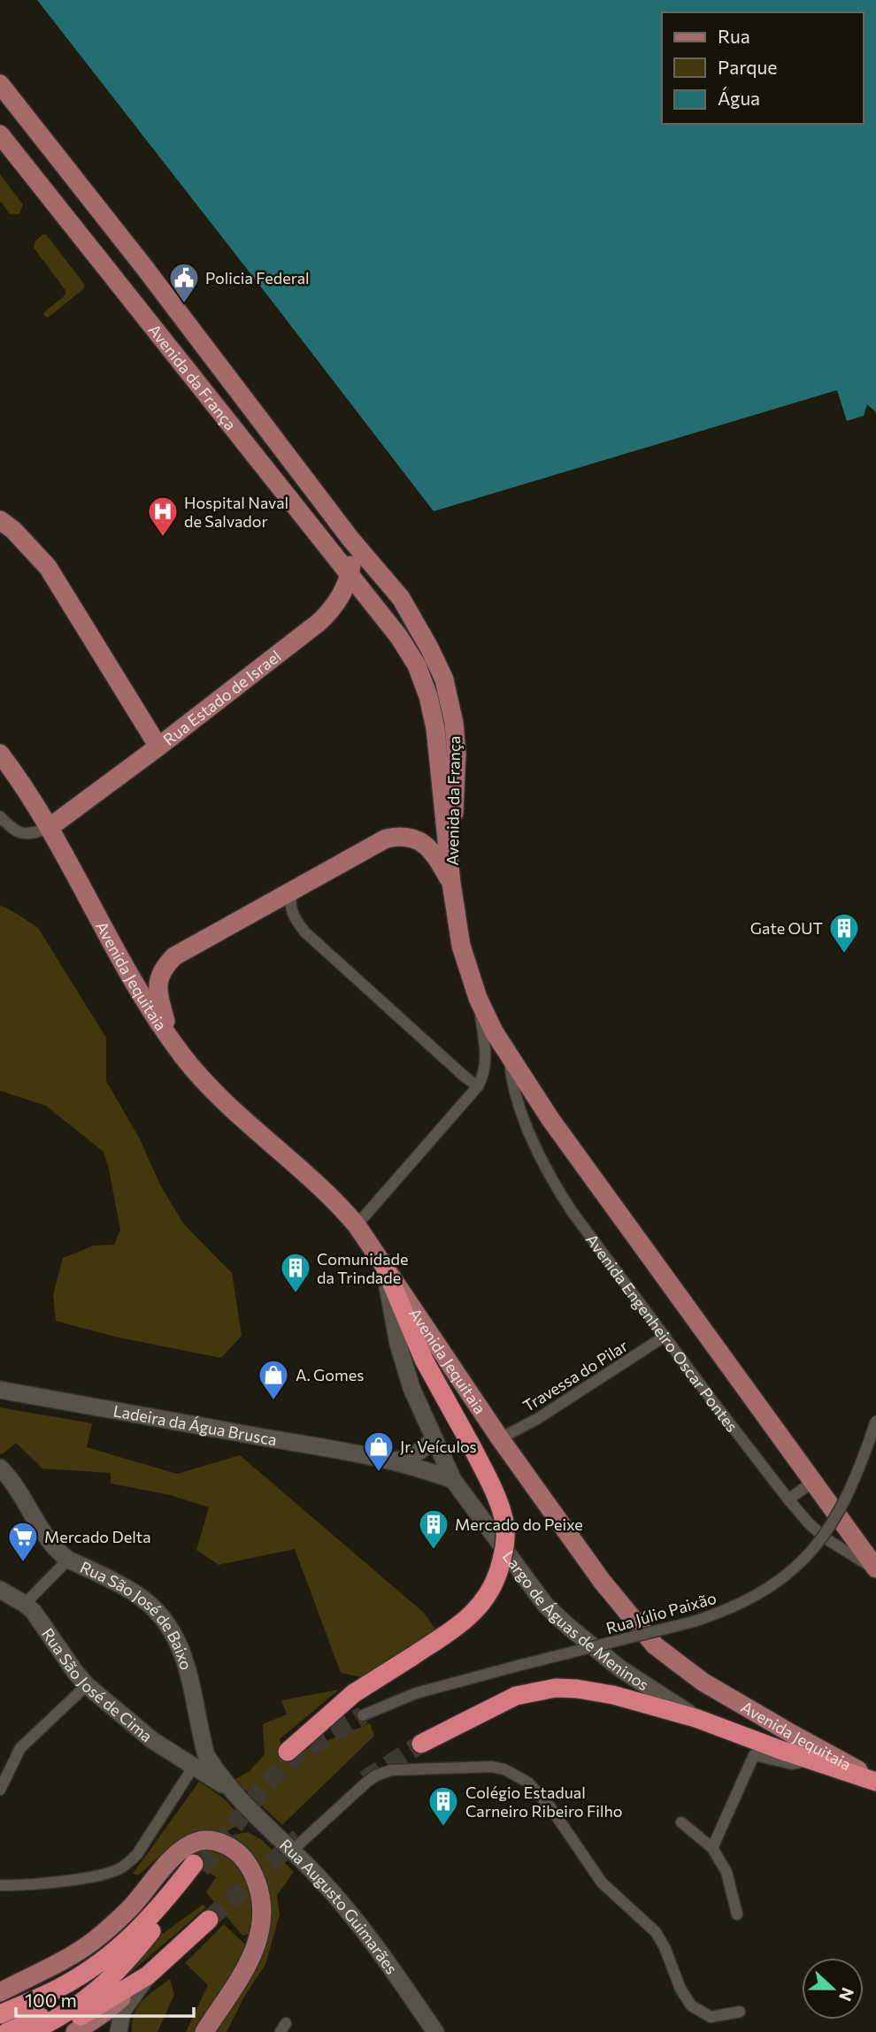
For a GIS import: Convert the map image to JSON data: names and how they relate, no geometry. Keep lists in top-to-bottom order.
{
  "streets": {
    "main road": [
      "Avenida da França",
      "Rua Estado de Israel",
      "Avenida Jequitaia",
      "Avenida Engenheiro Oscar Pontes"
    ],
    "street": [
      "Travessa do Pilar",
      "Ladeira da Água Brusca",
      "Rua Júlio Paixão",
      "Largo de Águas de Meninos",
      "Rua São José de Baixo",
      "Rua São José de Cima",
      "Rua Augusto Guimarães"
    ]
  },
  "crossings": [
    ["Avenida da França", "Rua Estado de Israel"],
    ["Avenida da França", "Avenida Engenheiro Oscar Pontes"],
    ["Rua Estado de Israel", "Avenida Jequitaia"],
    ["Avenida Jequitaia", "Travessa do Pilar"],
    ["Avenida Jequitaia", "Largo de Águas de Meninos"],
    ["Avenida Engenheiro Oscar Pontes", "Travessa do Pilar"],
    ["Ladeira da Água Brusca", "Largo de Águas de Meninos"],
    ["Rua São José de Baixo", "Rua São José de Cima"],
    ["Rua São José de Baixo", "Rua Augusto Guimarães"],
    ["Rua São José de Cima", "Rua Augusto Guimarães"]
  ],
  "places": {
    "public building": ["Policia Federal"],
    "hospital": ["Hospital Naval de Salvador"],
    "building": [
      "Gate OUT",
      "Comunidade da Trindade",
      "Mercado do Peixe",
      "Colégio Estadual Carneiro Ribeiro Filho"
    ],
    "shop": ["A. Gomes", "Jr. Veículos"],
    "supermarket": ["Mercado Delta"]
  },
  "legend": ["Rua", "Parque", "Água"],
  "scale_bar": "100 m",
  "north": "right"
}
